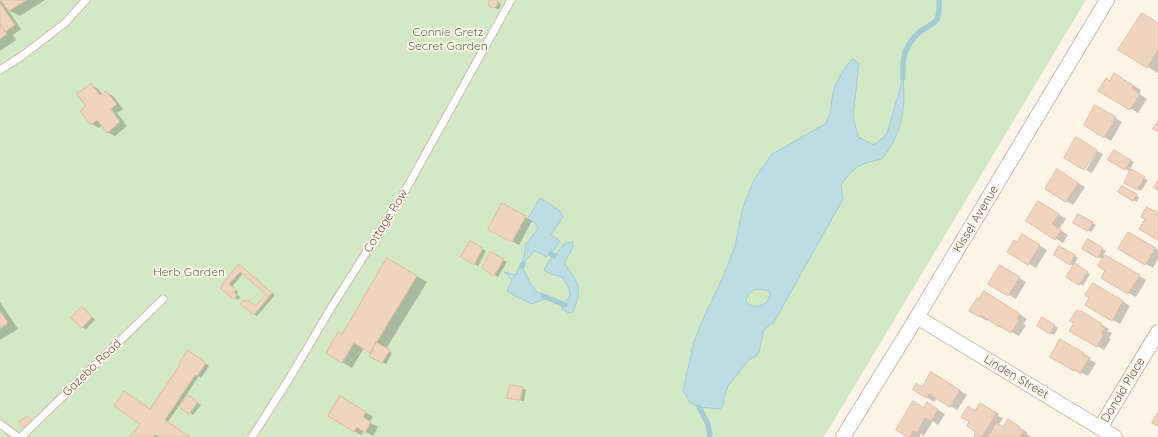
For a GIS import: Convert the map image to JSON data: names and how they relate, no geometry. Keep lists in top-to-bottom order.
{
  "streets": {
    "street": ["Kissel Avenue", "Linden Street", "Donald Place"],
    "lane": ["Cottage Row", "Gazebo Road"]
  },
  "crossings": [
    ["Kissel Avenue", "Linden Street"],
    ["Linden Street", "Donald Place"]
  ],
  "parks": ["Connie Gretz Secret Garden", "Herb Garden"]
}
